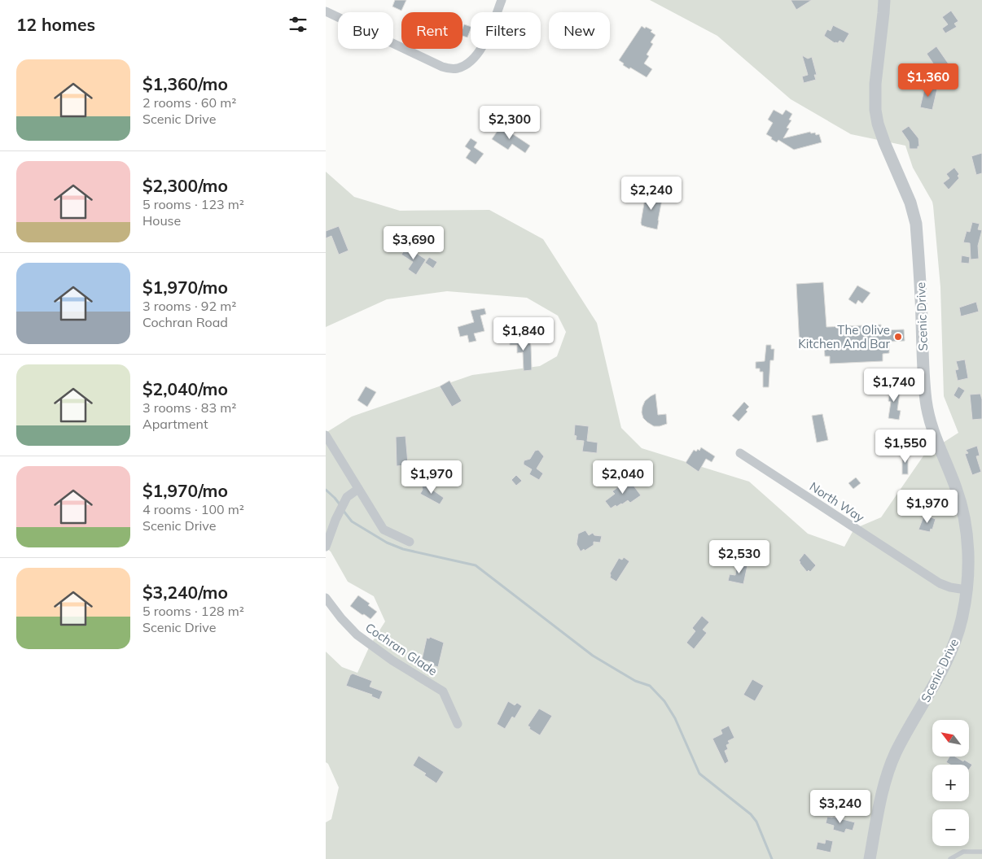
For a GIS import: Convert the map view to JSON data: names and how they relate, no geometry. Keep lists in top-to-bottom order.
{
  "streets": {
    "street": ["Scenic Drive", "North Way", "Cochran Glade"]
  },
  "crossings": [
    ["Scenic Drive", "North Way"]
  ],
  "places": ["The Olive Kitchen And Bar"],
  "north": "top left",
  "page": {
    "heading": "12 homes",
    "chip": [
      "Buy",
      "Rent",
      "Filters",
      "New"
    ],
    "list": [
      {
        "name": "$1,360/mo",
        "note": "2 rooms · 60 m² · Scenic Drive"
      },
      {
        "name": "$2,300/mo",
        "note": "5 rooms · 123 m² · House"
      },
      {
        "name": "$1,970/mo",
        "note": "3 rooms · 92 m² · Cochran Road"
      },
      {
        "name": "$2,040/mo",
        "note": "3 rooms · 83 m² · Apartment"
      },
      {
        "name": "$1,970/mo",
        "note": "4 rooms · 100 m² · Scenic Drive"
      },
      {
        "name": "$3,240/mo",
        "note": "5 rooms · 128 m² · Scenic Drive"
      }
    ],
    "price": [
      "$1,360",
      "$2,300",
      "$2,240",
      "$3,690",
      "$1,840",
      "$1,740",
      "$1,550",
      "$1,970",
      "$2,040",
      "$1,970",
      "$2,530",
      "$3,240"
    ],
    "map_buttons": ["+", "−"]
  }
}
